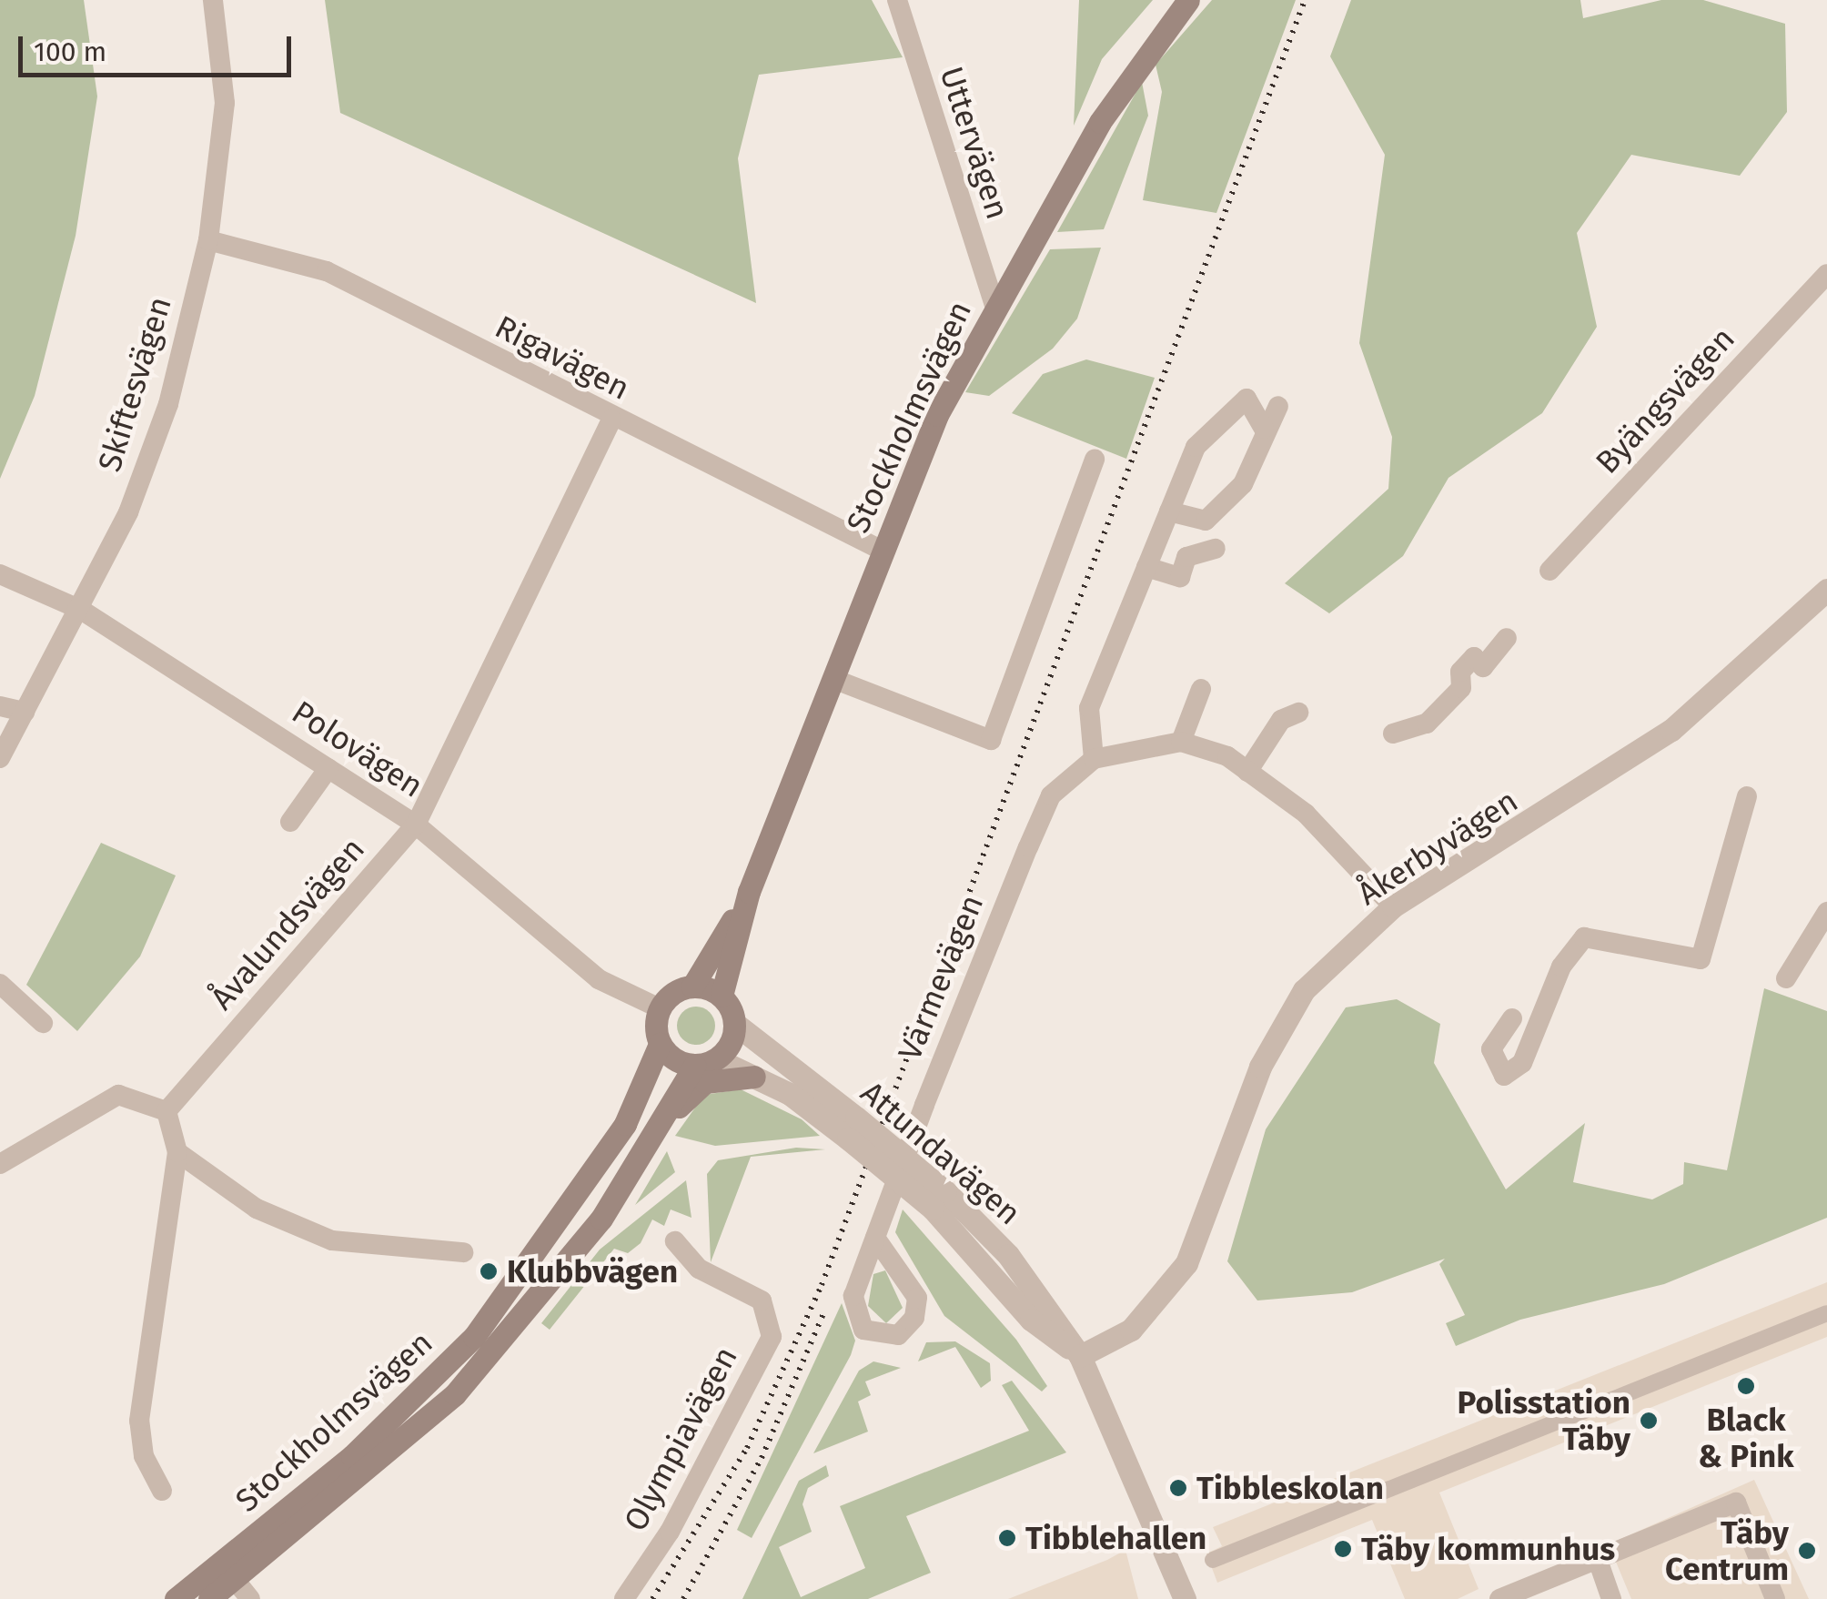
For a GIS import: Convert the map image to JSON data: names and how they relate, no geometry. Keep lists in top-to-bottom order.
{
  "streets": {
    "main road": ["Stockholmsvägen"],
    "street": [
      "Uttervägen",
      "Rigavägen",
      "Skiftesvägen",
      "Byängsvägen",
      "Polovägen",
      "Åkerbyvägen",
      "Åvalundsvägen",
      "Värmevägen",
      "Attundavägen",
      "Olympiavägen"
    ]
  },
  "crossings": [
    ["Uttervägen", "Stockholmsvägen"],
    ["Rigavägen", "Skiftesvägen"],
    ["Rigavägen", "Stockholmsvägen"],
    ["Rigavägen", "Åvalundsvägen"],
    ["Skiftesvägen", "Polovägen"],
    ["Stockholmsvägen", "Polovägen"],
    ["Stockholmsvägen", "Attundavägen"],
    ["Polovägen", "Åvalundsvägen"],
    ["Polovägen", "Attundavägen"],
    ["Åkerbyvägen", "Attundavägen"]
  ],
  "places": [
    "Klubbvägen",
    "Black & Pink",
    "Polisstation Täby",
    "Tibbleskolan",
    "Tibblehallen",
    "Täby kommunhus",
    "Täby Centrum"
  ],
  "scale_bar": "100 m"
}
